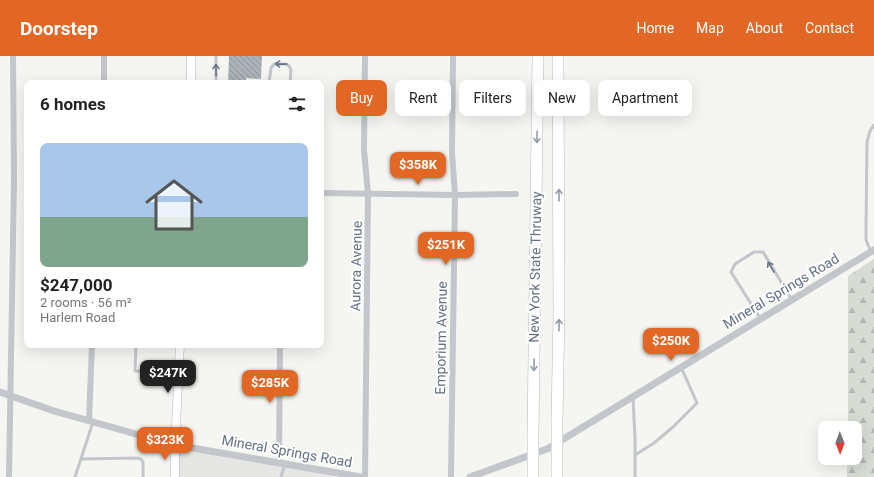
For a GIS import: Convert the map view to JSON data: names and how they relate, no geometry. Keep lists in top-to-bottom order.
{
  "streets": {
    "highway": ["New York State Thruway"],
    "street": ["Aurora Avenue", "Mineral Springs Road", "Emporium Avenue"]
  },
  "north": "bottom",
  "page": {
    "header": "Doorstep",
    "nav": [
      "Home",
      "Map",
      "About",
      "Contact"
    ],
    "chip": [
      "Buy",
      "Rent",
      "Filters",
      "New",
      "Apartment"
    ],
    "heading": "6 homes",
    "list": [
      {
        "name": "$247,000",
        "note": "2 rooms · 56 m² · Harlem Road"
      }
    ],
    "price": [
      "$358K",
      "$251K",
      "$250K",
      "$247K",
      "$285K",
      "$323K"
    ]
  }
}
